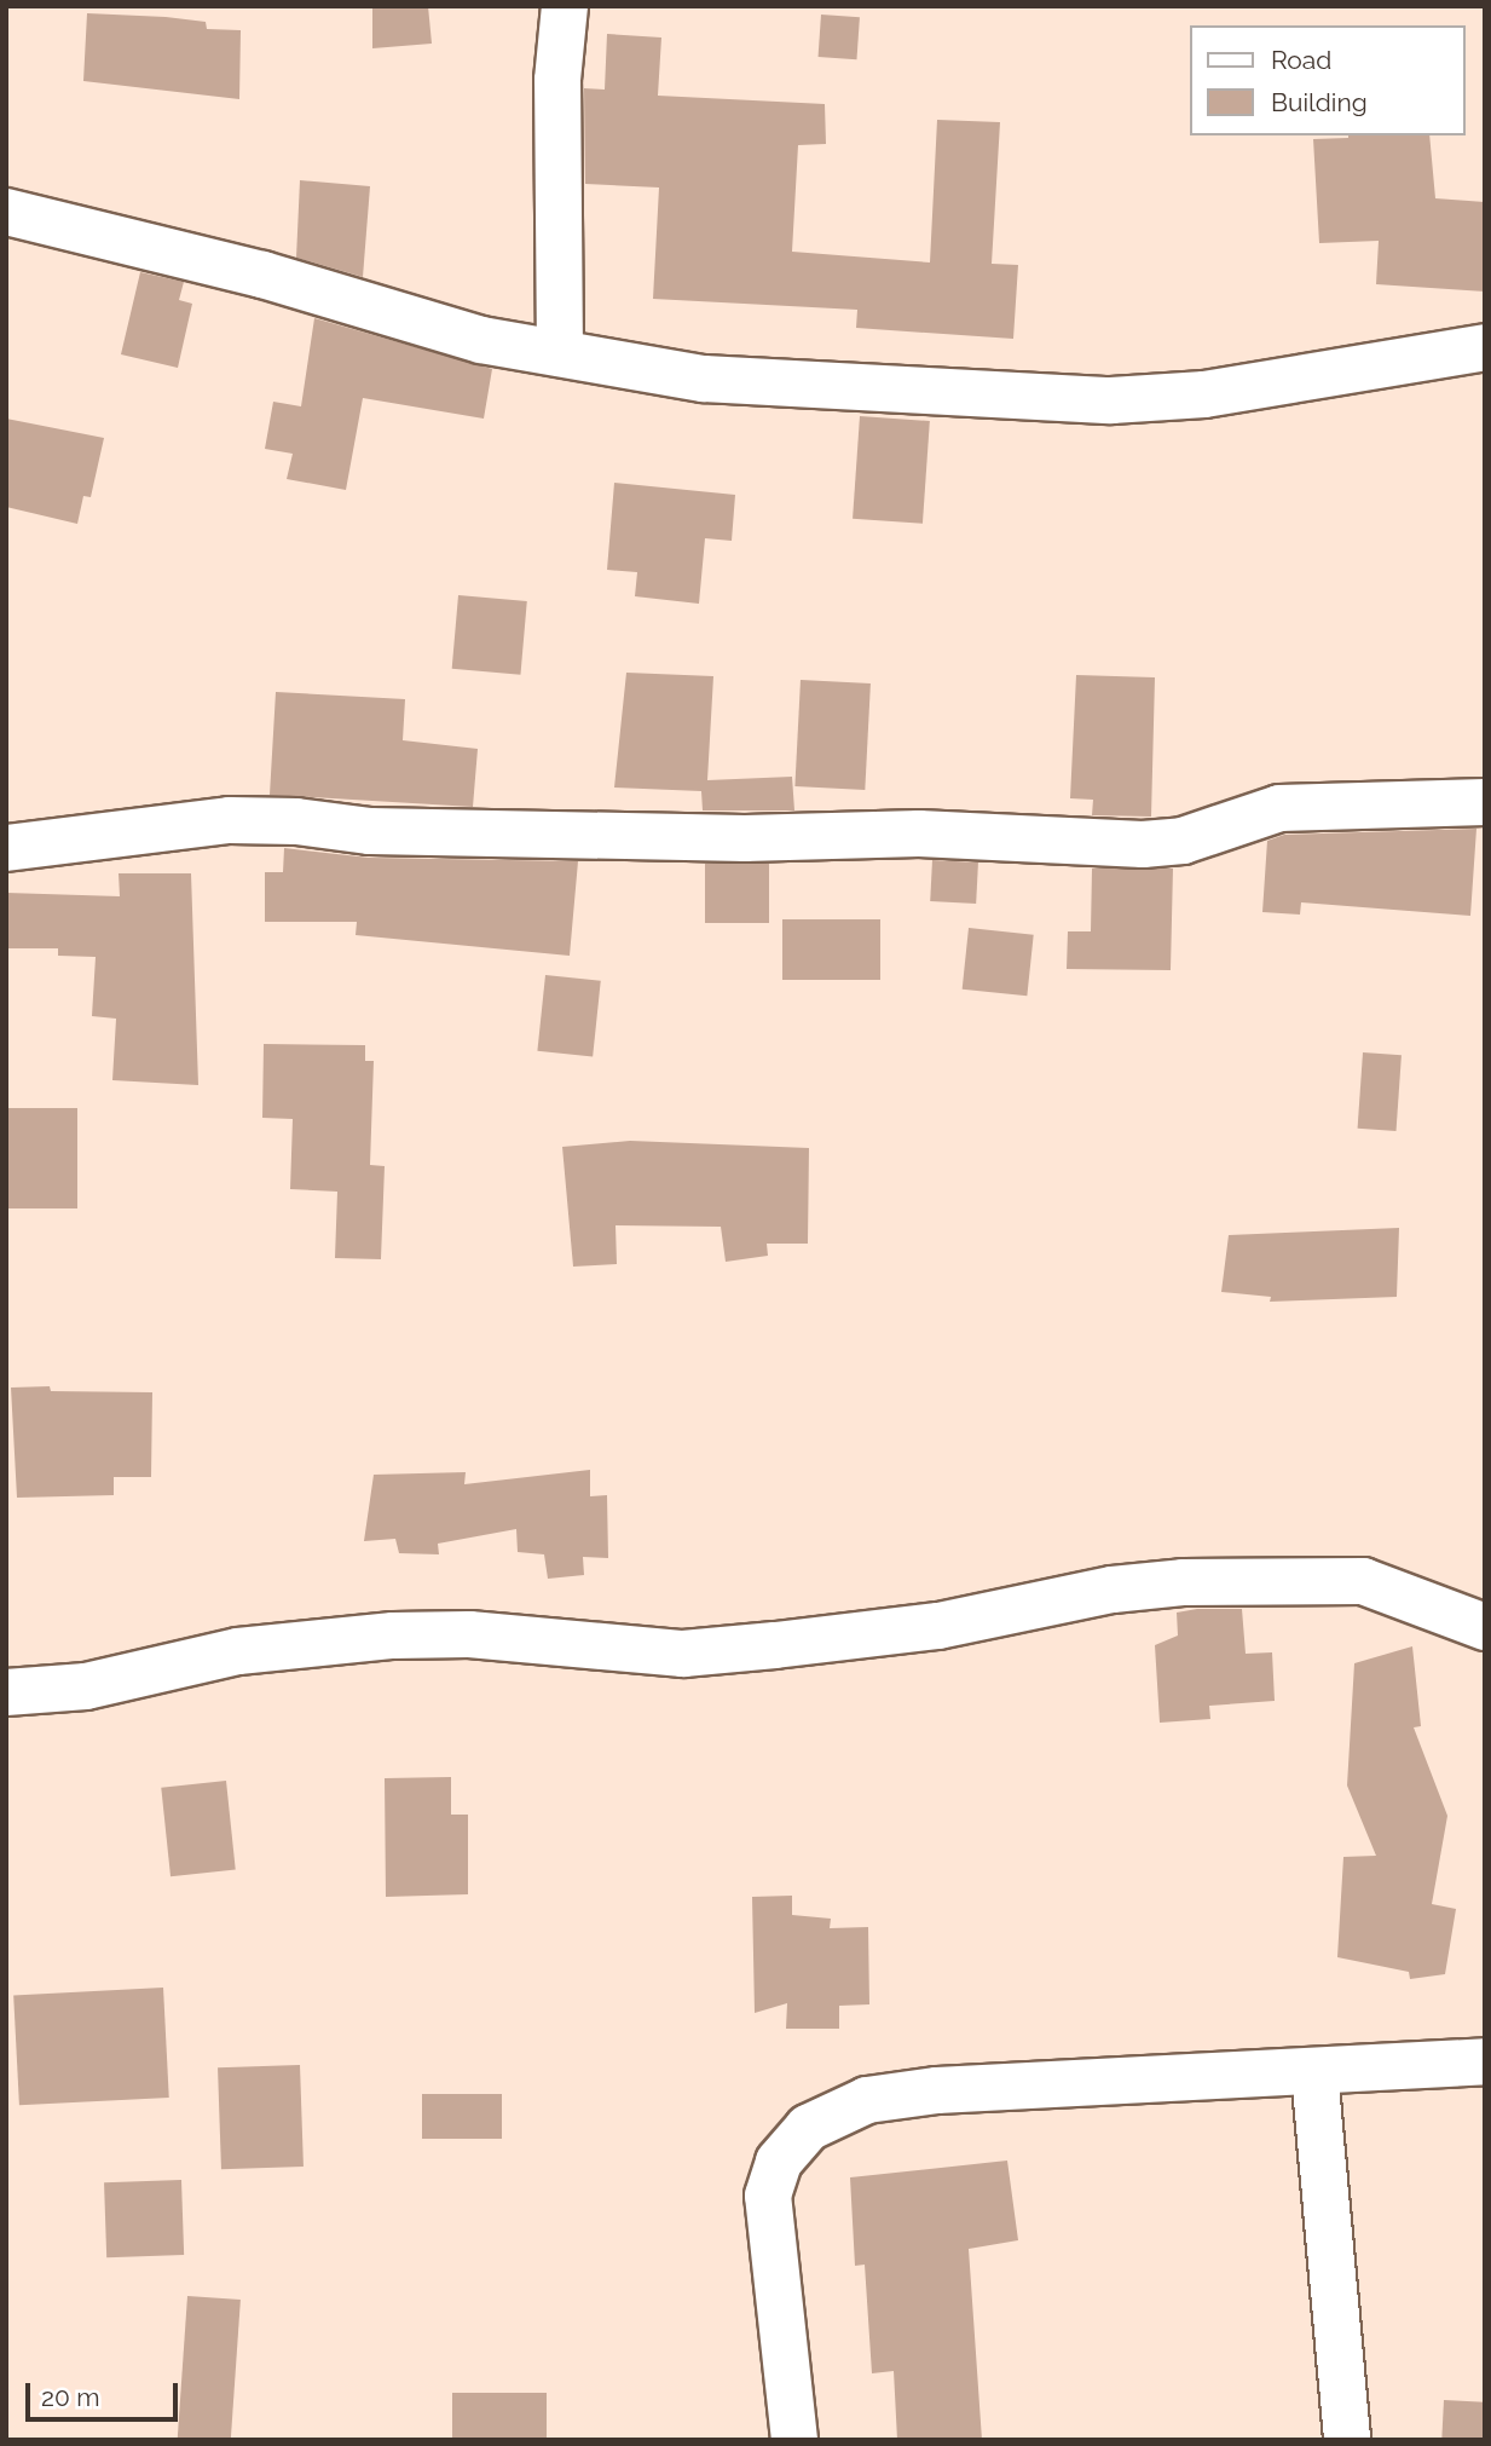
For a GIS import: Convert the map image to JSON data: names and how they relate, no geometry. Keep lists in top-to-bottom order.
{
  "legend": ["Road", "Building"],
  "scale_bar": "20 m"
}
